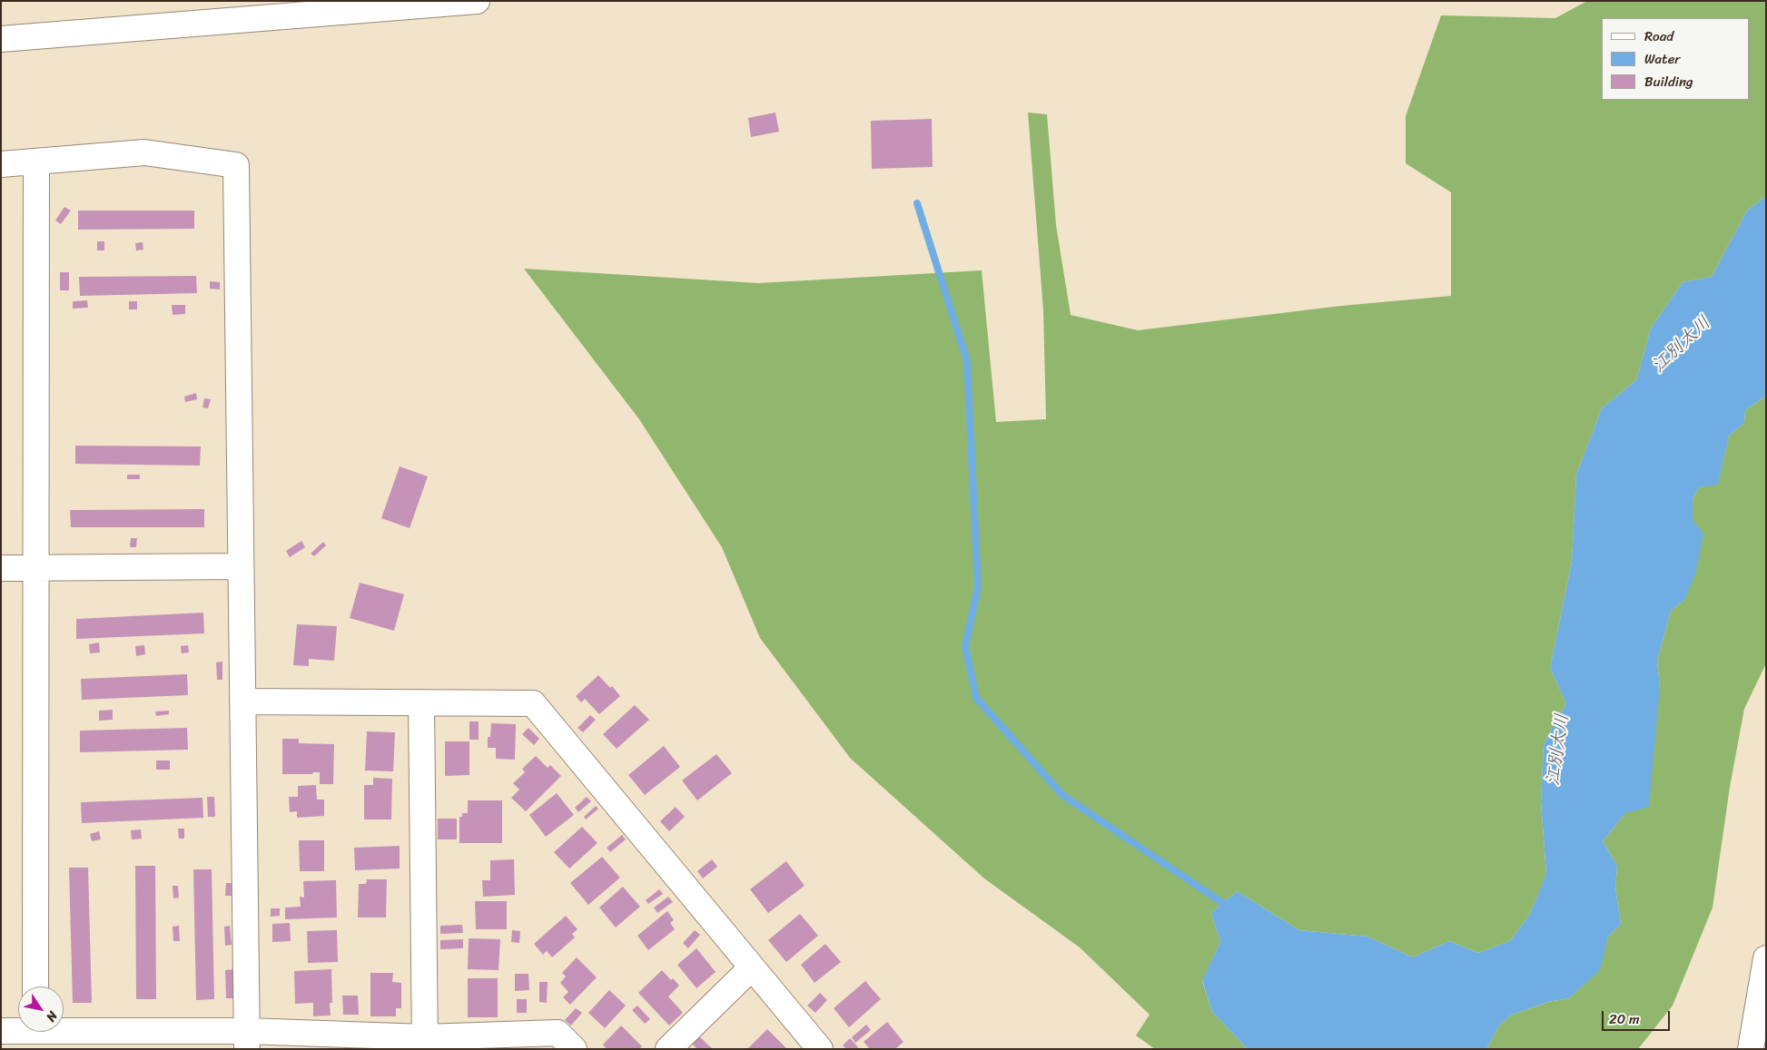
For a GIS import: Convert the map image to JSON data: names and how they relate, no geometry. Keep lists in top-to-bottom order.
{
  "water": ["江別太川"],
  "legend": ["Road", "Water", "Building"],
  "scale_bar": "20 m",
  "north": "bottom right"
}
